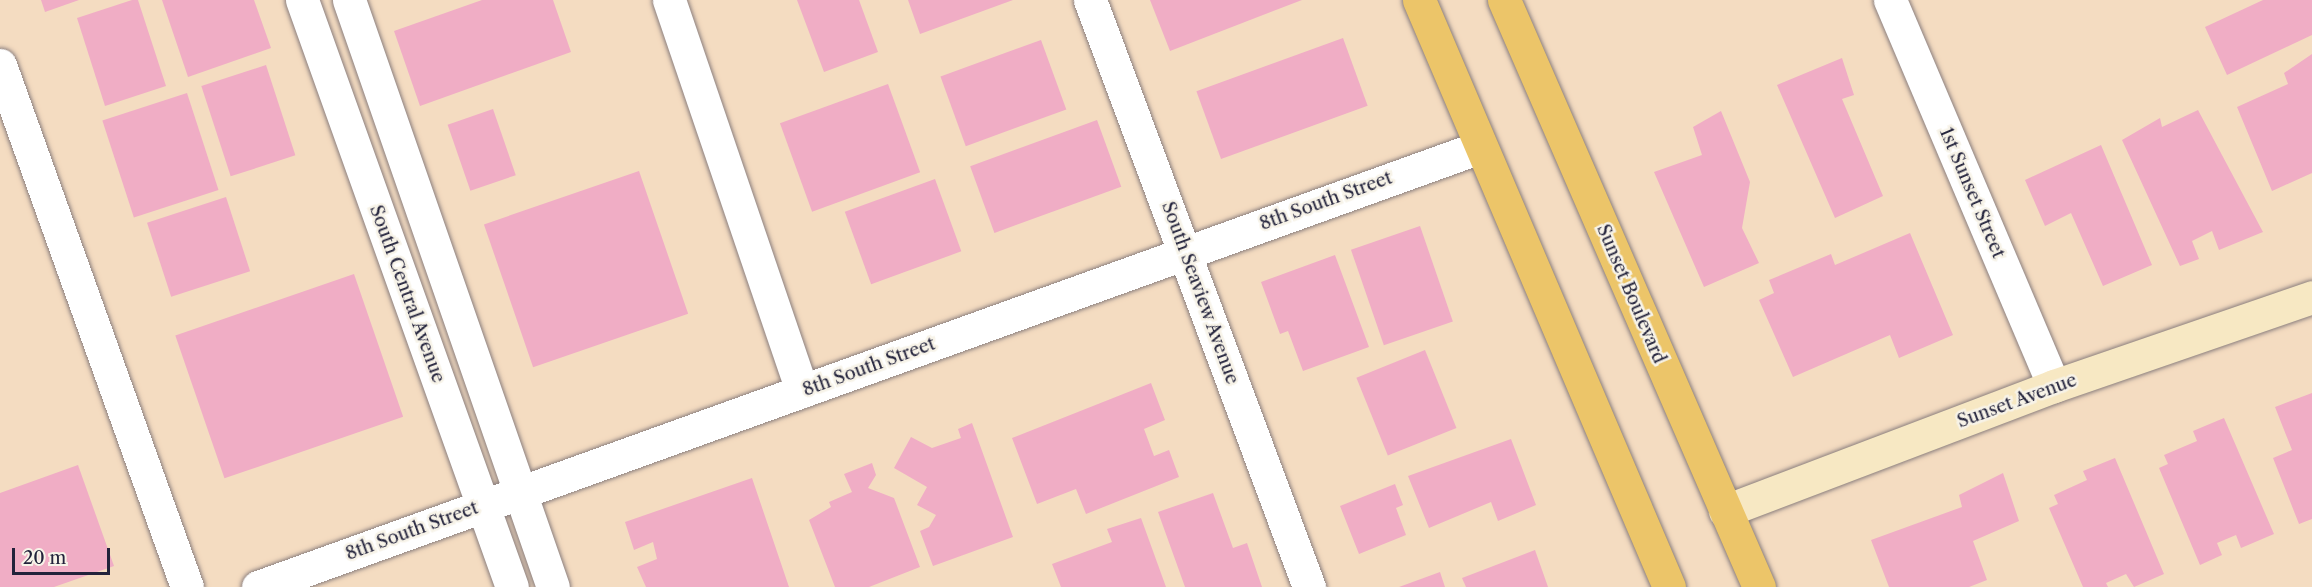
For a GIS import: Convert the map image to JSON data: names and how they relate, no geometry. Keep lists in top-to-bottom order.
{
  "streets": {
    "main road": ["Sunset Boulevard"],
    "street": [
      "1st Sunset Street",
      "8th South Street",
      "South Seaview Avenue",
      "South Central Avenue",
      "Sunset Avenue"
    ]
  },
  "crossings": [
    ["1st Sunset Street", "Sunset Avenue"],
    ["8th South Street", "South Seaview Avenue"],
    ["8th South Street", "South Central Avenue"],
    ["Sunset Boulevard", "Sunset Avenue"]
  ],
  "scale_bar": "20 m"
}
